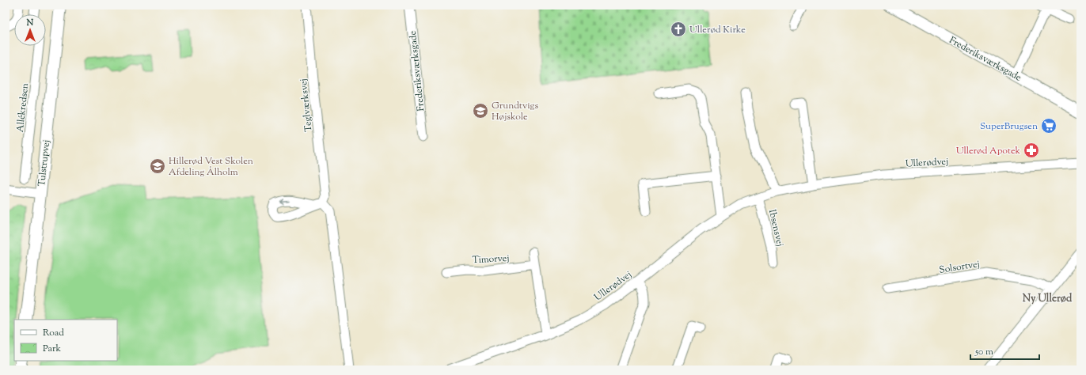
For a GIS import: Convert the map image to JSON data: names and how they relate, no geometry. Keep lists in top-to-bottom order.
{
  "streets": {
    "street": [
      "Frederiksværksgade",
      "Teglværksvej",
      "Allékredsen",
      "Ullerødvej",
      "Tulstrupvej",
      "Ibsensvej",
      "Timorvej",
      "Solsortvej"
    ]
  },
  "crossings": [
    ["Ullerødvej", "Ibsensvej"]
  ],
  "districts": ["Ny Ullerød"],
  "places": {
    "church": ["Ullerød Kirke"],
    "school or university": ["Grundtvigs Højskole", "Hillerød Vest Skolen Afdeling Ålholm"],
    "supermarket": ["SuperBrugsen"],
    "pharmacy": ["Ullerød Apotek"]
  },
  "legend": ["Road", "Park"],
  "scale_bar": "50 m",
  "north": "top"
}
